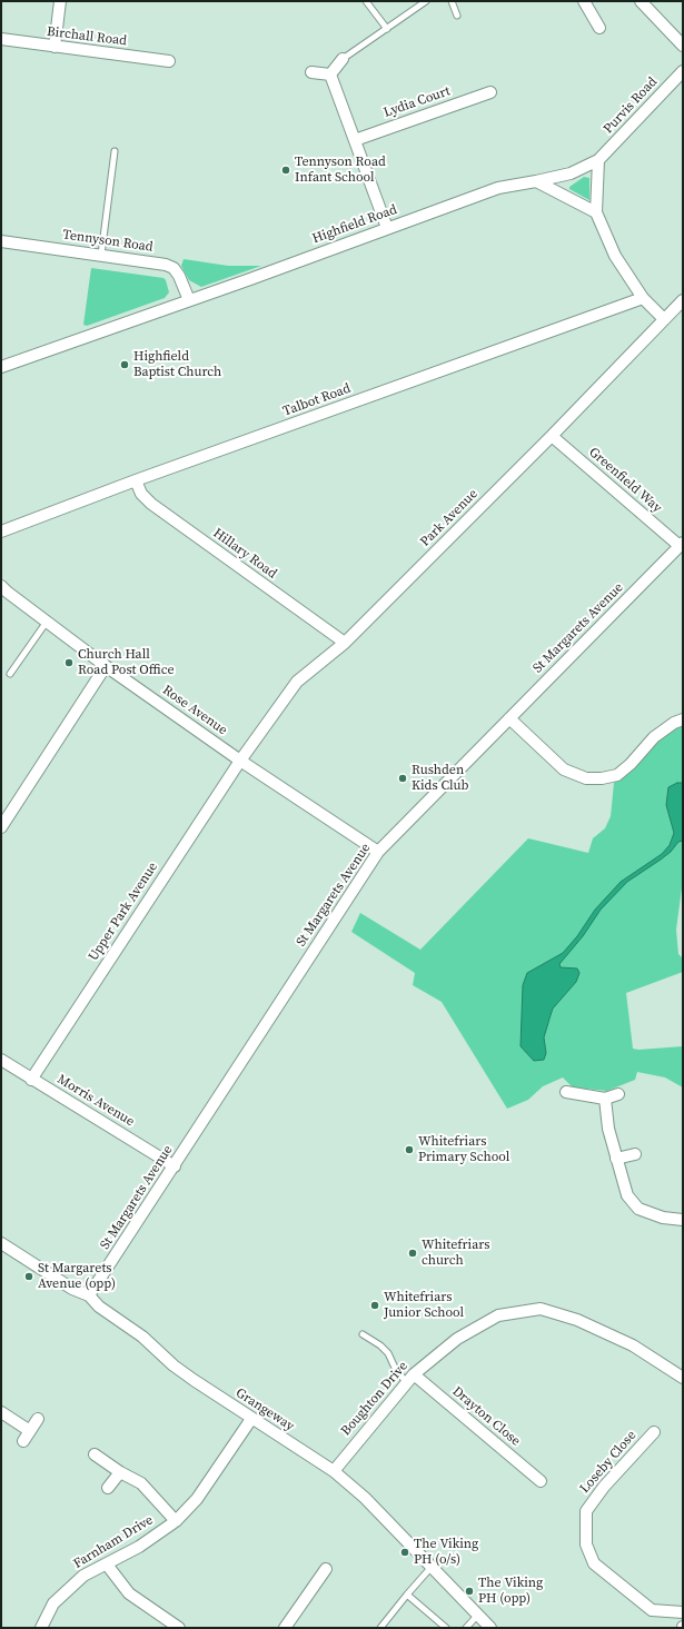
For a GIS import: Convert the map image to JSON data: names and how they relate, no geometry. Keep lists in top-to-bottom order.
{
  "streets": {
    "street": [
      "Birchall Road",
      "Lydia Court",
      "Purvis Road",
      "Highfield Road",
      "Tennyson Road",
      "Talbot Road",
      "Greenfield Way",
      "Park Avenue",
      "Hillary Road",
      "St Margarets Avenue",
      "Rose Avenue",
      "Upper Park Avenue",
      "Morris Avenue",
      "Boughton Drive",
      "Grangeway",
      "Drayton Close",
      "Loseby Close",
      "Farnham Drive"
    ]
  },
  "crossings": [
    ["Purvis Road", "Highfield Road"],
    ["Highfield Road", "Tennyson Road"],
    ["Talbot Road", "Hillary Road"],
    ["Greenfield Way", "Park Avenue"],
    ["Greenfield Way", "St Margarets Avenue"],
    ["Park Avenue", "Hillary Road"],
    ["Park Avenue", "Rose Avenue"],
    ["Park Avenue", "Upper Park Avenue"],
    ["St Margarets Avenue", "Rose Avenue"],
    ["St Margarets Avenue", "Morris Avenue"],
    ["St Margarets Avenue", "Grangeway"],
    ["Rose Avenue", "Upper Park Avenue"],
    ["Upper Park Avenue", "Morris Avenue"],
    ["Boughton Drive", "Grangeway"],
    ["Boughton Drive", "Drayton Close"],
    ["Grangeway", "Farnham Drive"]
  ],
  "places": [
    "Tennyson Road Infant School",
    "Highfield Baptist Church",
    "Church Hall Road Post Office",
    "Rushden Kids Club",
    "Whitefriars Primary School",
    "Whitefriars church",
    "St Margarets Avenue (opp)",
    "Whitefriars Junior School",
    "The Viking PH (o/s)",
    "The Viking PH (opp)"
  ]
}
